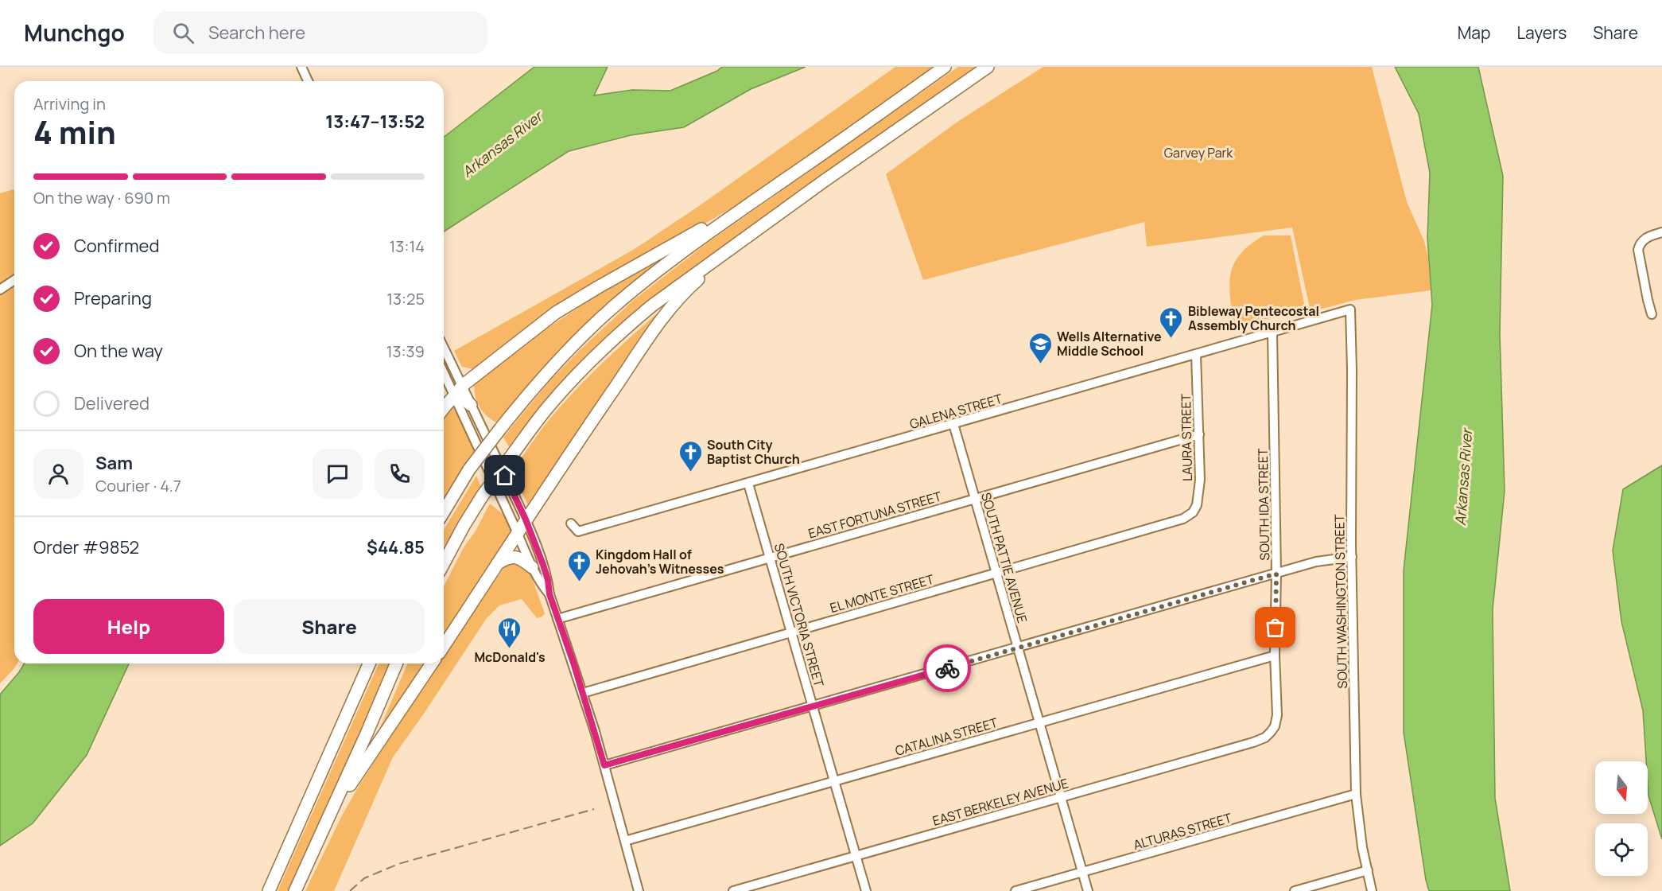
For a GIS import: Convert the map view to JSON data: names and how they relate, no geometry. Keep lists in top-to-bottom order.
{
  "streets": {
    "street": [
      "GALENA STREET",
      "LAURA STREET",
      "SOUTH IDA STREET",
      "EAST FORTUNA STREET",
      "SOUTH PATTIE AVENUE",
      "EL MONTE STREET",
      "SOUTH WASHINGTON STREET",
      "SOUTH VICTORIA STREET",
      "CATALINA STREET",
      "EAST BERKELEY AVENUE",
      "ALTURAS STREET"
    ]
  },
  "crossings": [
    ["GALENA STREET", "LAURA STREET"],
    ["GALENA STREET", "SOUTH IDA STREET"],
    ["GALENA STREET", "SOUTH PATTIE AVENUE"],
    ["GALENA STREET", "SOUTH WASHINGTON STREET"],
    ["GALENA STREET", "SOUTH VICTORIA STREET"],
    ["LAURA STREET", "EAST FORTUNA STREET"],
    ["LAURA STREET", "EL MONTE STREET"],
    ["SOUTH IDA STREET", "CATALINA STREET"],
    ["SOUTH IDA STREET", "EAST BERKELEY AVENUE"],
    ["EAST FORTUNA STREET", "SOUTH PATTIE AVENUE"],
    ["EAST FORTUNA STREET", "SOUTH VICTORIA STREET"],
    ["SOUTH PATTIE AVENUE", "EL MONTE STREET"],
    ["SOUTH PATTIE AVENUE", "CATALINA STREET"],
    ["SOUTH PATTIE AVENUE", "EAST BERKELEY AVENUE"],
    ["SOUTH PATTIE AVENUE", "ALTURAS STREET"],
    ["EL MONTE STREET", "SOUTH VICTORIA STREET"],
    ["SOUTH WASHINGTON STREET", "ALTURAS STREET"],
    ["SOUTH VICTORIA STREET", "CATALINA STREET"],
    ["SOUTH VICTORIA STREET", "EAST BERKELEY AVENUE"]
  ],
  "water": ["Arkansas River"],
  "parks": ["Garvey Park"],
  "places": {
    "church": ["Bibleway Pentecostal Assembly Church", "South City Baptist Church", "Kingdom Hall of Jehovah's Witnesses"],
    "school or university": ["Wells Alternative Middle School"],
    "restaurant": ["McDonald's"]
  },
  "north": "bottom",
  "page": {
    "header": "Munchgo",
    "search": "Search here",
    "nav": ["Map", "Layers", "Share"],
    "heading": ["4 min", "Arriving in", "13:47–13:52"],
    "panel": [
      "Sam",
      "Courier · 4.7",
      "Order #9852",
      "$44.85"
    ],
    "bar": "On the way · 690 m",
    "list": [
      ["Confirmed", "13:14"],
      ["Preparing", "13:25"],
      ["On the way", "13:39"],
      "Delivered"
    ],
    "buttons": ["Help", "Share"]
  }
}
